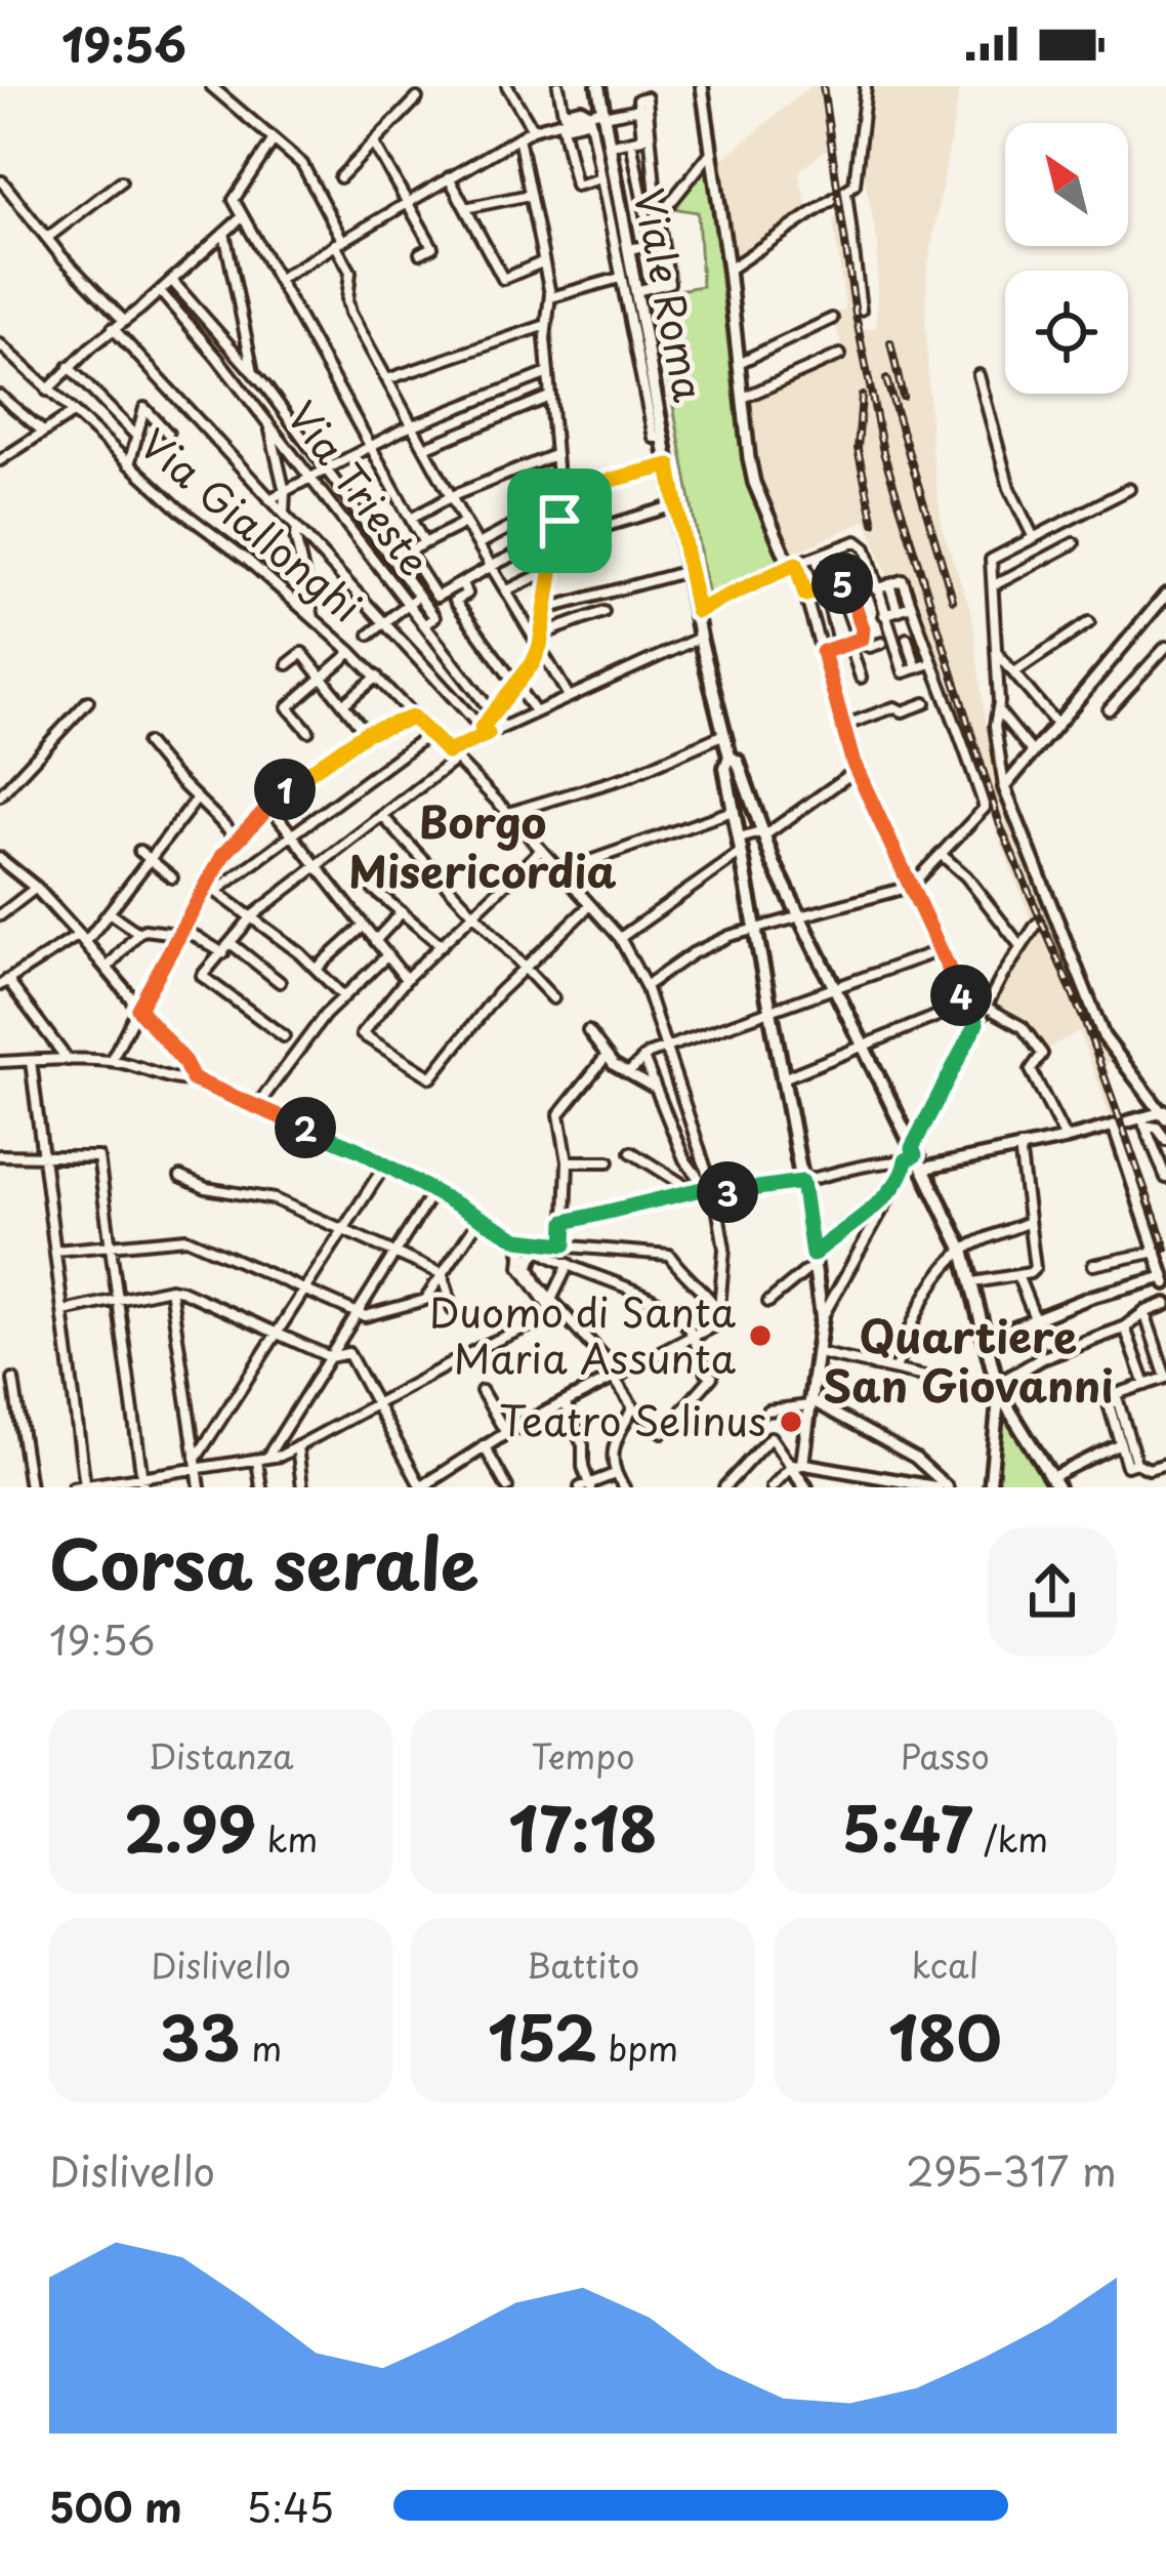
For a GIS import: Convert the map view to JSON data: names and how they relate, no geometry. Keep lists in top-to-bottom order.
{
  "streets": {
    "main road": ["Viale Roma"],
    "street": ["Via Trieste", "Via Giallonghi"]
  },
  "districts": ["Borgo Misericordia", "Quartiere San Giovanni"],
  "places": ["Duomo di Santa Maria Assunta", "Teatro Selinus"],
  "north": "top left",
  "page": {
    "status": "19:56",
    "pins": [
      "5",
      "1",
      "4",
      "2",
      "3"
    ],
    "heading": ["Corsa serale", "19:56"],
    "stats": [
      ["Distanza", "2.99 km"],
      ["Tempo", "17:18"],
      ["Passo", "5:47 /km"],
      ["Dislivello", "33 m"],
      ["Battito", "152 bpm"],
      ["kcal", "180"]
    ],
    "chart": ["Dislivello", "295–317 m"],
    "list": [
      {
        "name": "500 m",
        "note": "5:45"
      }
    ]
  }
}
